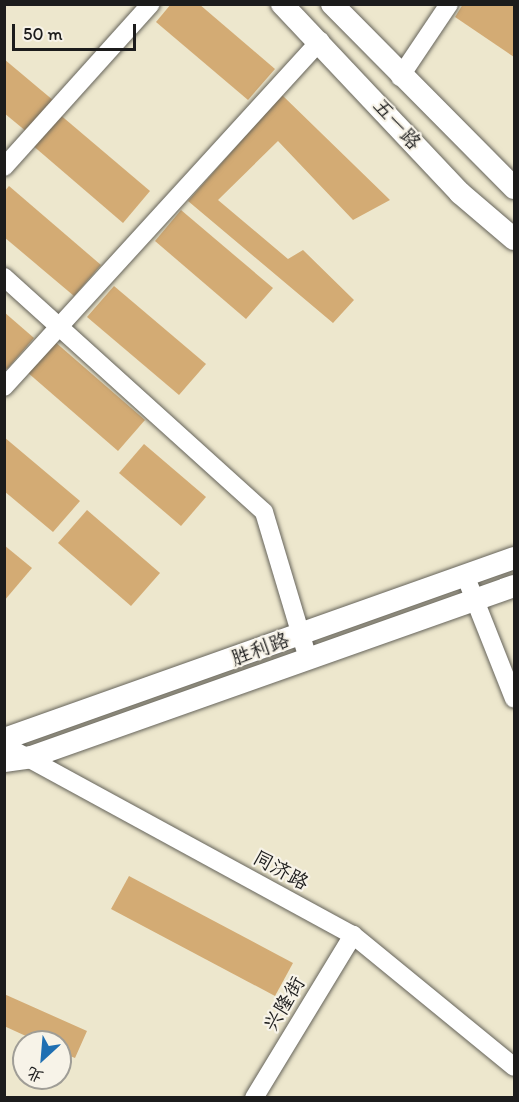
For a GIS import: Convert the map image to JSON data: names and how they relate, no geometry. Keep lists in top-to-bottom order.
{
  "streets": {
    "main road": ["五一路", "胜利路"],
    "street": ["同济路", "兴隆街"]
  },
  "crossings": [
    ["胜利路", "同济路"],
    ["同济路", "兴隆街"]
  ],
  "scale_bar": "50 m",
  "north": "bottom left"
}
